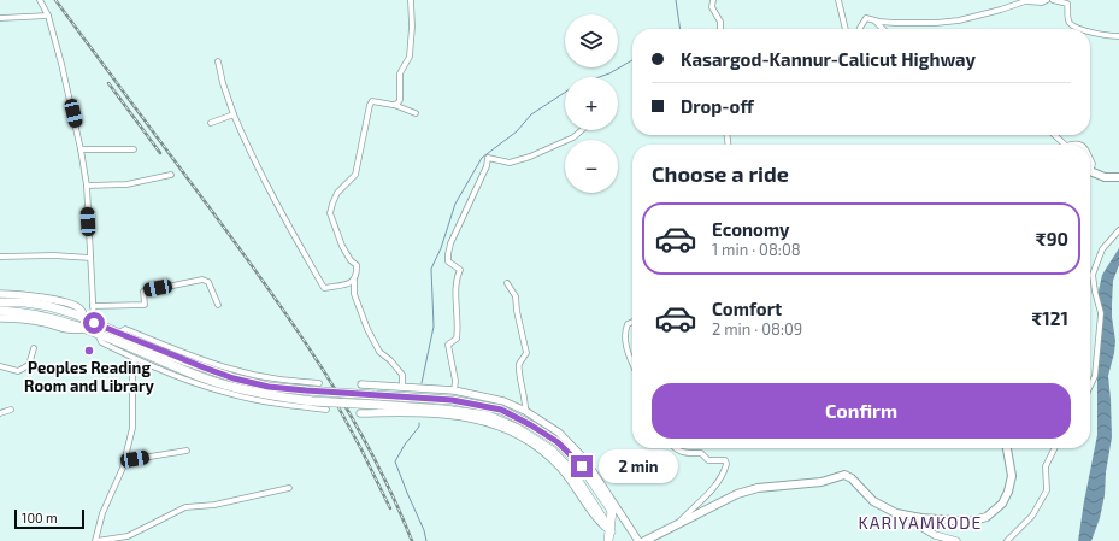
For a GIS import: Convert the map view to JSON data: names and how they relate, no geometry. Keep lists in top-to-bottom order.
{
  "districts": ["KARIYAMKODE"],
  "places": ["Peoples Reading Room and Library"],
  "scale_bar": "100 m",
  "page": {
    "map_buttons": ["+", "−"],
    "banner": ["Kasargod-Kannur-Calicut Highway", "Drop-off"],
    "heading": "Choose a ride",
    "list": [
      {
        "name": "Economy",
        "note": "1 min · 08:08",
        "value": "₹90"
      },
      {
        "name": "Comfort",
        "note": "2 min · 08:09",
        "value": "₹121"
      }
    ],
    "buttons": "Confirm",
    "bubble": "2 min",
    "scale": "100 m"
  }
}
